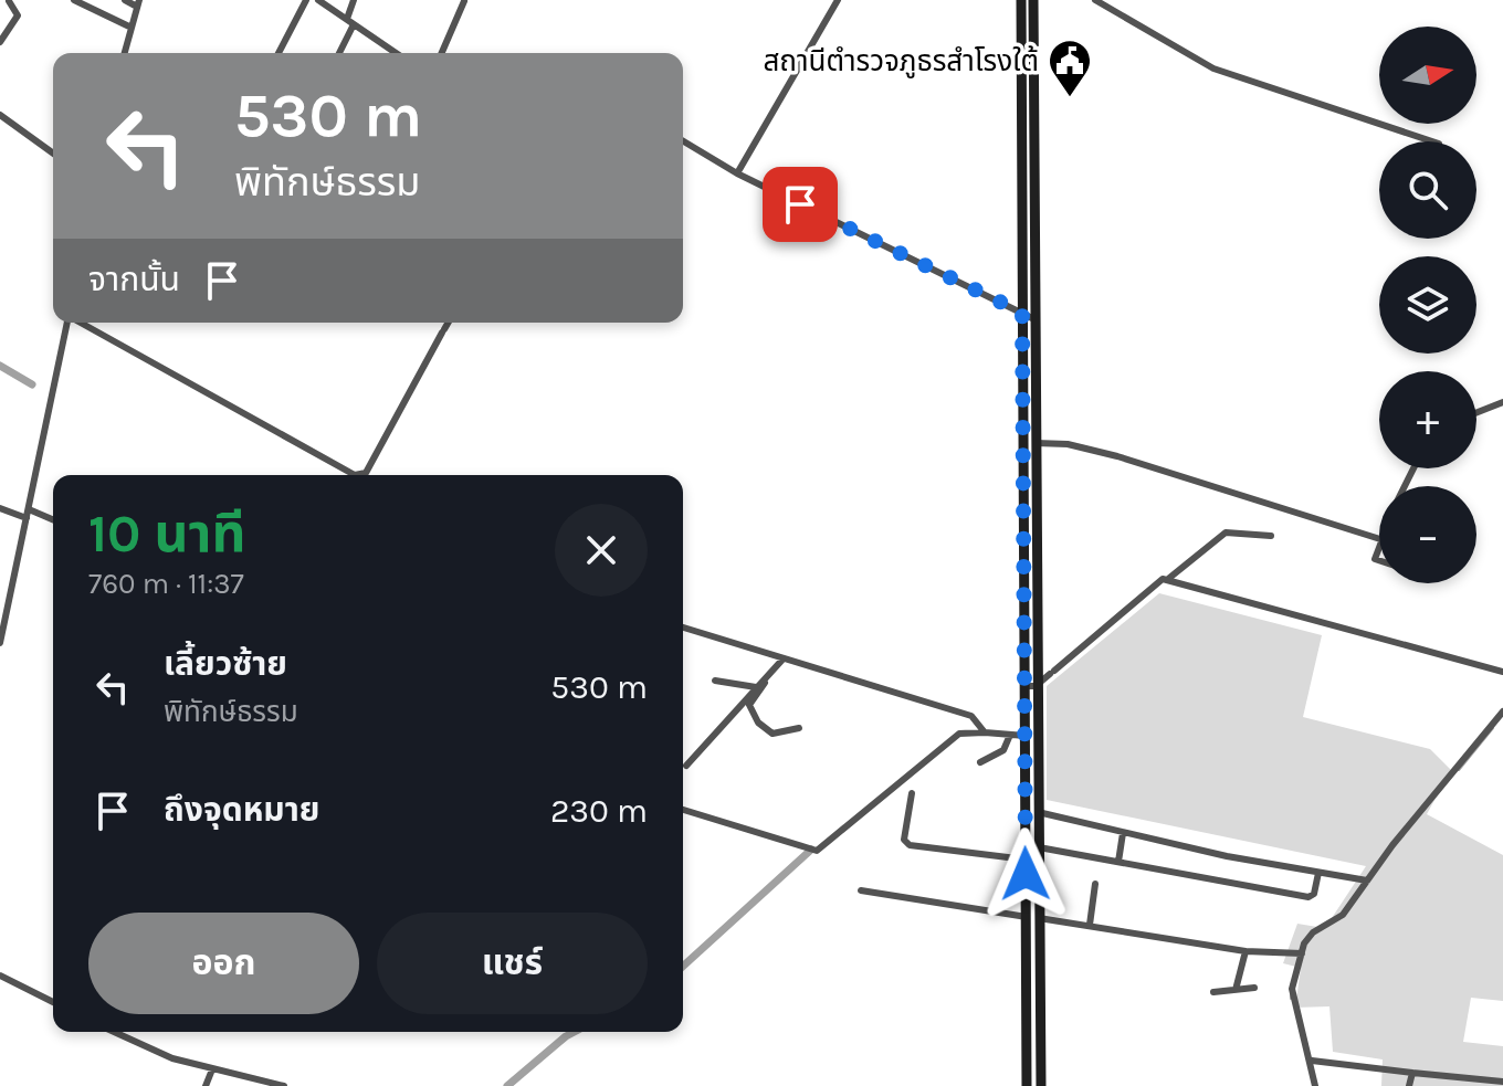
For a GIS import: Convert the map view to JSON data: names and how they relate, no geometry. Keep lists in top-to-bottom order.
{
  "places": {
    "public building": ["สถานีตำรวจภูธรสำโรงใต้"]
  },
  "north": "right",
  "page": {
    "map_buttons": ["+", "−"],
    "turn": ["530 m", "พิทักษ์ธรรม"],
    "then": "จากนั้น",
    "heading": ["10 นาที", "760 m · 11:37"],
    "list": [
      {
        "name": "เลี้ยวซ้าย",
        "note": "พิทักษ์ธรรม",
        "value": "530 m"
      },
      {
        "name": "ถึงจุดหมาย",
        "value": "230 m"
      }
    ],
    "buttons": ["ออก", "แชร์"]
  }
}
